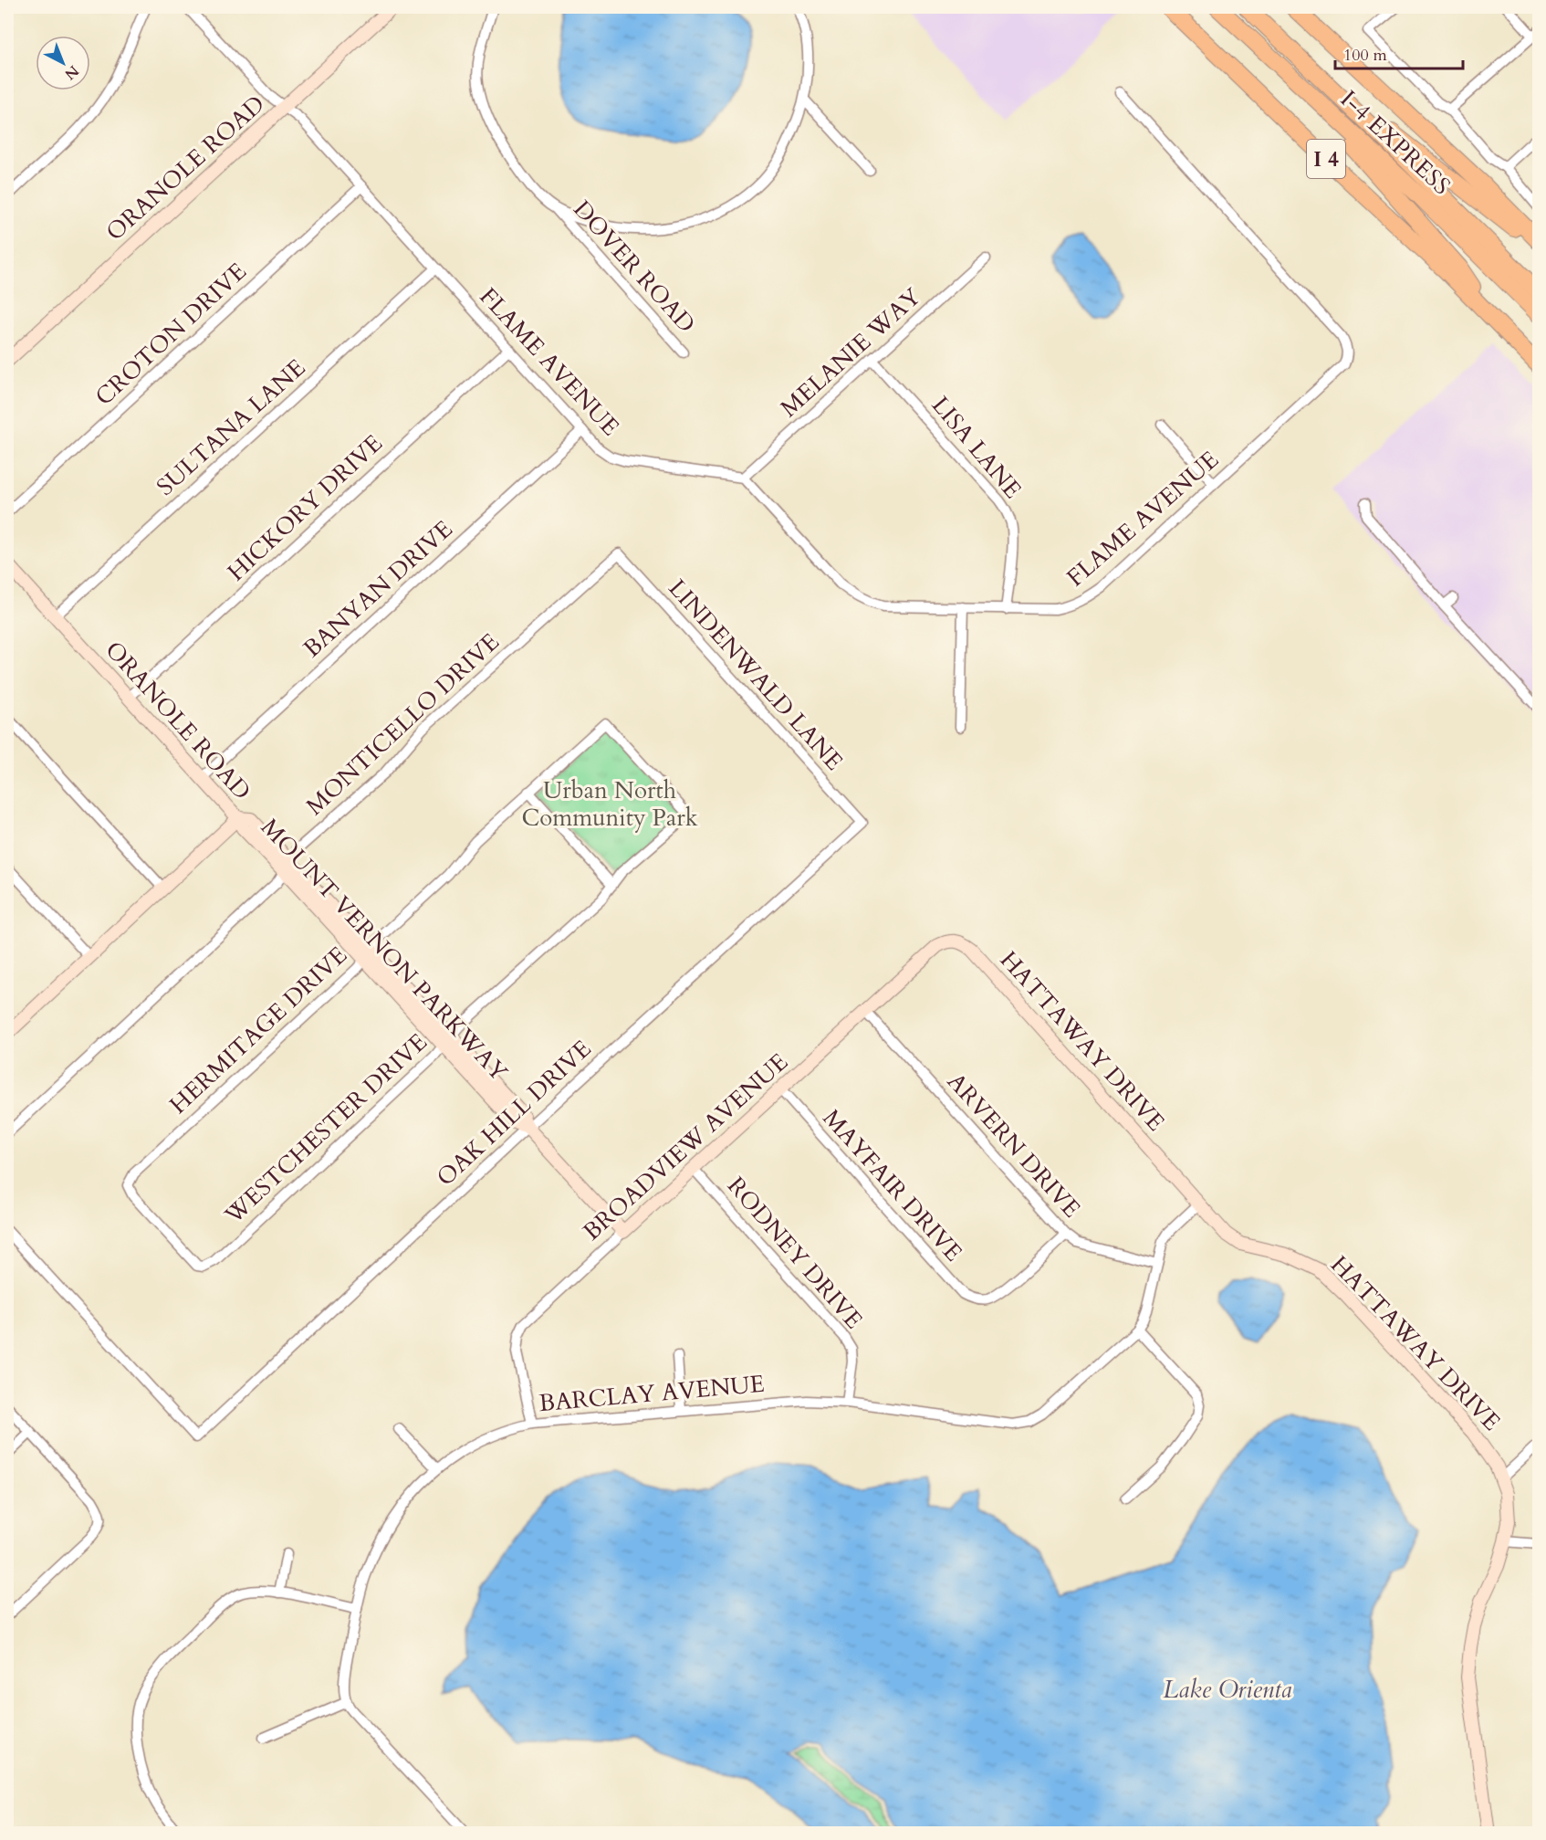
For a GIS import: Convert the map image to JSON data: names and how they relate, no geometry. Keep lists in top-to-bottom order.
{
  "streets": {
    "highway": ["I-4 EXPRESS", "I 4"],
    "street": [
      "ORANOLE ROAD",
      "DOVER ROAD",
      "CROTON DRIVE",
      "MELANIE WAY",
      "FLAME AVENUE",
      "SULTANA LANE",
      "LISA LANE",
      "HICKORY DRIVE",
      "BANYAN DRIVE",
      "LINDENWALD LANE",
      "MONTICELLO DRIVE",
      "MOUNT VERNON PARKWAY",
      "HERMITAGE DRIVE",
      "HATTAWAY DRIVE",
      "OAK HILL DRIVE",
      "WESTCHESTER DRIVE",
      "ARVERN DRIVE",
      "BROADVIEW AVENUE",
      "MAYFAIR DRIVE",
      "RODNEY DRIVE",
      "BARCLAY AVENUE"
    ]
  },
  "crossings": [
    ["ORANOLE ROAD", "FLAME AVENUE"],
    ["ORANOLE ROAD", "SULTANA LANE"],
    ["ORANOLE ROAD", "HICKORY DRIVE"],
    ["ORANOLE ROAD", "BANYAN DRIVE"],
    ["ORANOLE ROAD", "MOUNT VERNON PARKWAY"],
    ["CROTON DRIVE", "FLAME AVENUE"],
    ["MELANIE WAY", "FLAME AVENUE"],
    ["MELANIE WAY", "LISA LANE"],
    ["FLAME AVENUE", "SULTANA LANE"],
    ["FLAME AVENUE", "LISA LANE"],
    ["FLAME AVENUE", "HICKORY DRIVE"],
    ["FLAME AVENUE", "BANYAN DRIVE"],
    ["LINDENWALD LANE", "MONTICELLO DRIVE"],
    ["LINDENWALD LANE", "OAK HILL DRIVE"],
    ["MONTICELLO DRIVE", "MOUNT VERNON PARKWAY"],
    ["MOUNT VERNON PARKWAY", "HERMITAGE DRIVE"],
    ["MOUNT VERNON PARKWAY", "OAK HILL DRIVE"],
    ["MOUNT VERNON PARKWAY", "WESTCHESTER DRIVE"],
    ["MOUNT VERNON PARKWAY", "BROADVIEW AVENUE"],
    ["HERMITAGE DRIVE", "WESTCHESTER DRIVE"],
    ["HATTAWAY DRIVE", "BROADVIEW AVENUE"],
    ["HATTAWAY DRIVE", "BARCLAY AVENUE"],
    ["ARVERN DRIVE", "BROADVIEW AVENUE"],
    ["ARVERN DRIVE", "MAYFAIR DRIVE"],
    ["ARVERN DRIVE", "BARCLAY AVENUE"],
    ["BROADVIEW AVENUE", "MAYFAIR DRIVE"],
    ["BROADVIEW AVENUE", "RODNEY DRIVE"],
    ["BROADVIEW AVENUE", "BARCLAY AVENUE"],
    ["RODNEY DRIVE", "BARCLAY AVENUE"]
  ],
  "water": ["Lake Orienta"],
  "parks": ["Urban North Community Park"],
  "scale_bar": "100 m",
  "north": "bottom right"
}
